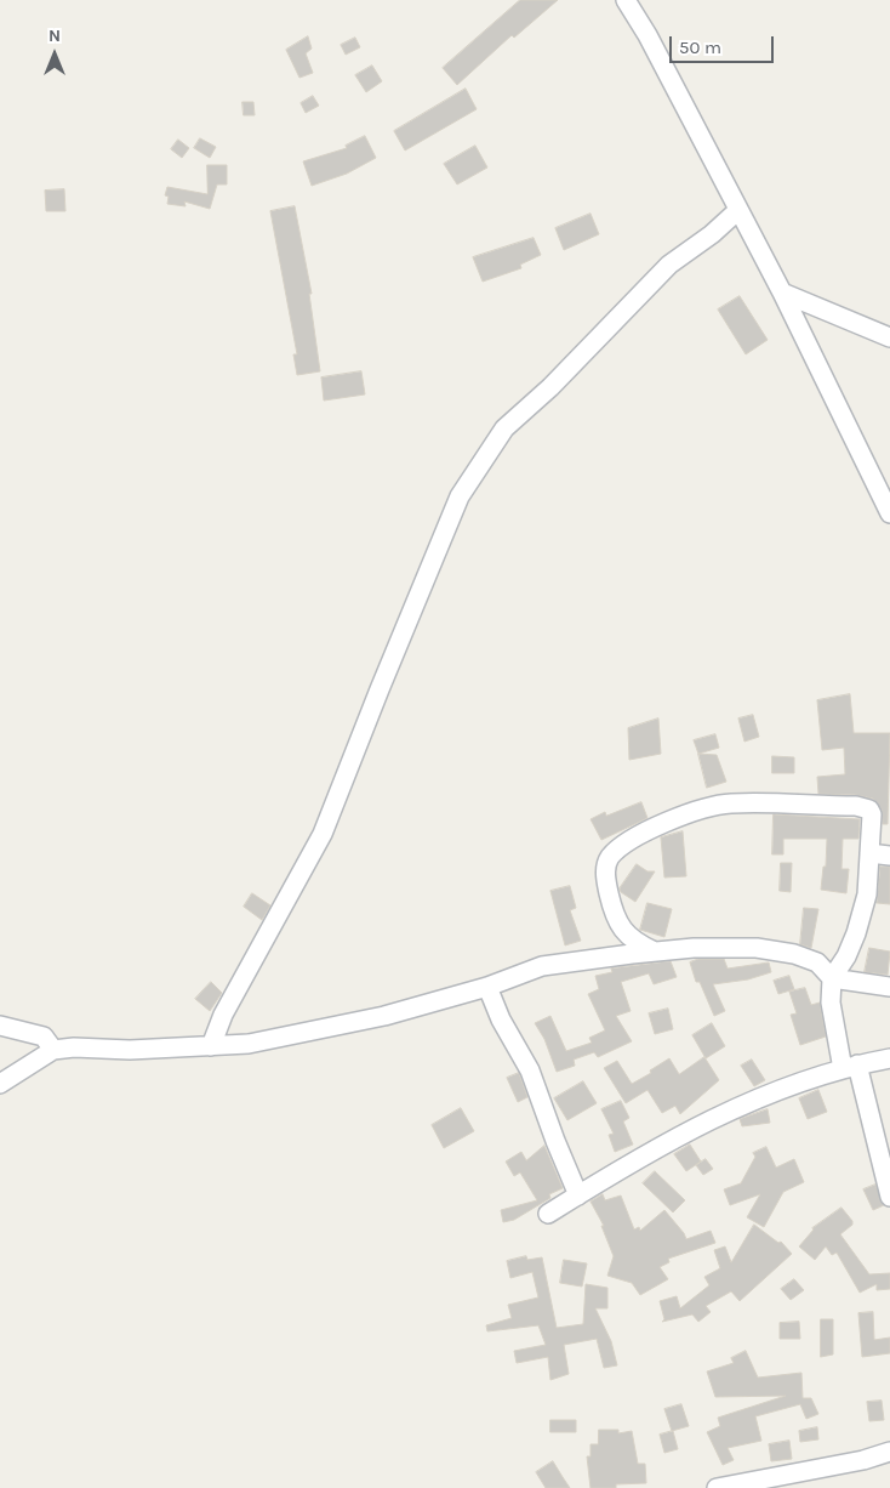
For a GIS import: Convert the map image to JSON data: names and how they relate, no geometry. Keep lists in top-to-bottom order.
{
  "scale_bar": "50 m",
  "north": "top"
}
